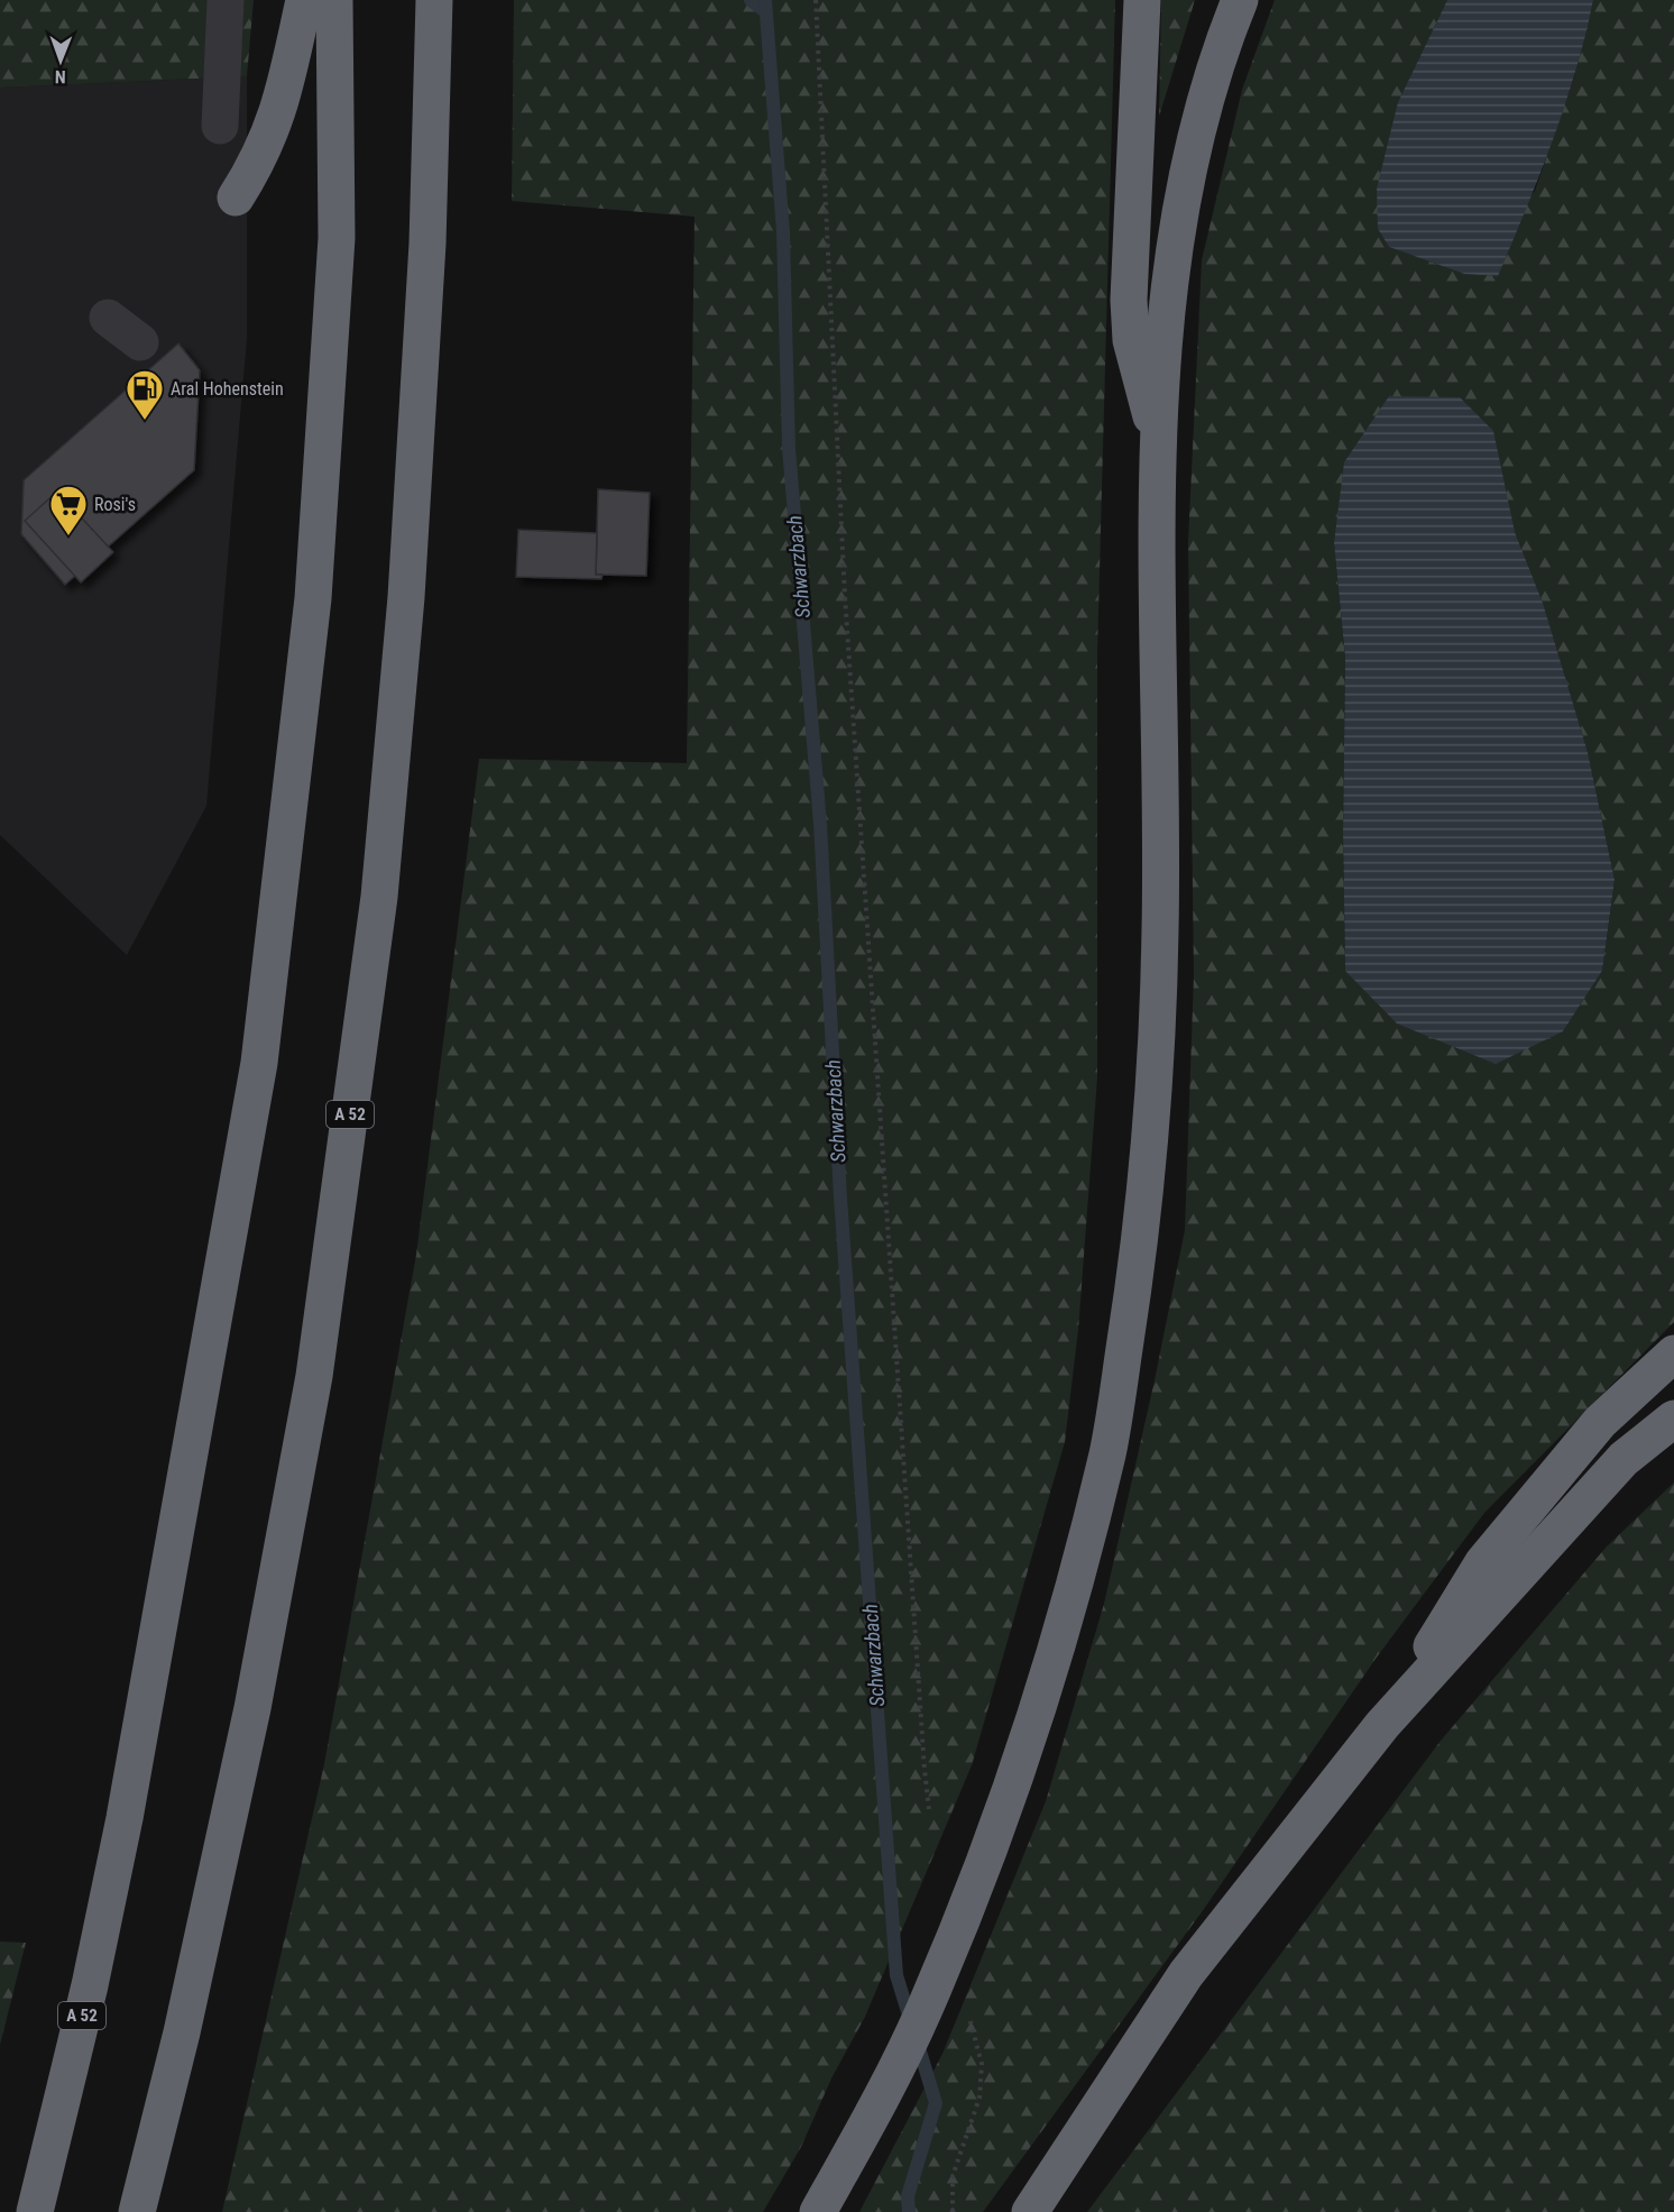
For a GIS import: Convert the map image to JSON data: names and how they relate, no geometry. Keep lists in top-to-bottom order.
{
  "streets": {
    "highway": ["A 52"]
  },
  "water": ["Schwarzbach"],
  "places": {
    "fuel station": ["Aral Hohenstein"],
    "supermarket": ["Rosi's"]
  },
  "north": "bottom"
}
